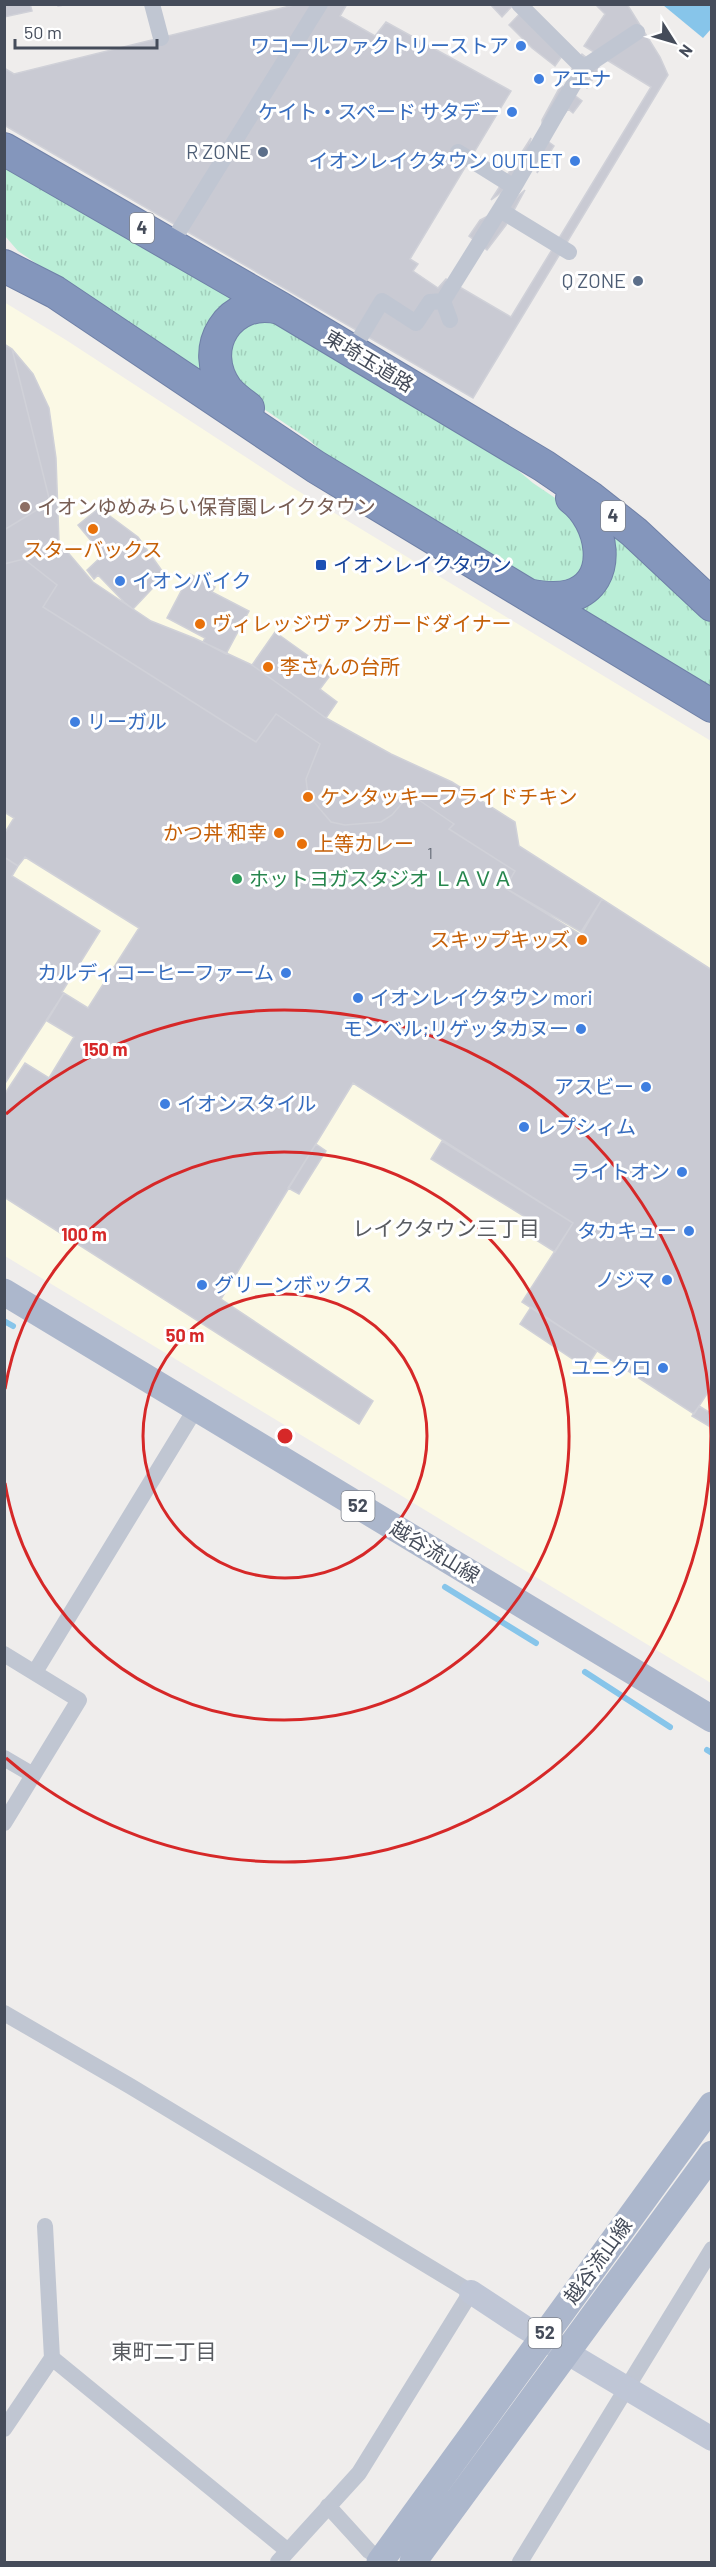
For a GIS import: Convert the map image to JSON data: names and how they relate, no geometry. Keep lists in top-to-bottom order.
{
  "streets": {
    "highway": ["4", "東埼玉道路"],
    "main road": ["52", "越谷流山線"]
  },
  "crossings": [
    ["4", "東埼玉道路"]
  ],
  "districts": ["レイクタウン三丁目", "東町二丁目"],
  "places": {
    "other": [
      "ワコールファクトリーストア",
      "アエナ",
      "ケイト・スペード サタデー",
      "R ZONE",
      "イオンレイクタウン OUTLET",
      "Q ZONE",
      "イオンゆめみらい保育園レイクタウン",
      "スターバックス",
      "イオンバイク",
      "ヴィレッジヴァンガードダイナー",
      "李さんの台所",
      "リーガル",
      "ケンタッキーフライドチキン",
      "かつ丼 和幸",
      "上等カレー",
      "ホットヨガスタジオ ＬＡＶＡ",
      "スキップキッズ",
      "カルディコーヒーファーム",
      "イオンレイクタウン mori",
      "モンベル;リゲッタカヌー",
      "アスビー",
      "イオンスタイル",
      "レプシィム",
      "ライトオン",
      "タカキュー",
      "ノジマ",
      "グリーンボックス",
      "ユニクロ"
    ],
    "transit": ["イオンレイクタウン"]
  },
  "house_numbers": ["1"],
  "scale_bar": "50 m",
  "north": "bottom right",
  "rings": ["150 m", "100 m", "50 m"]
}
